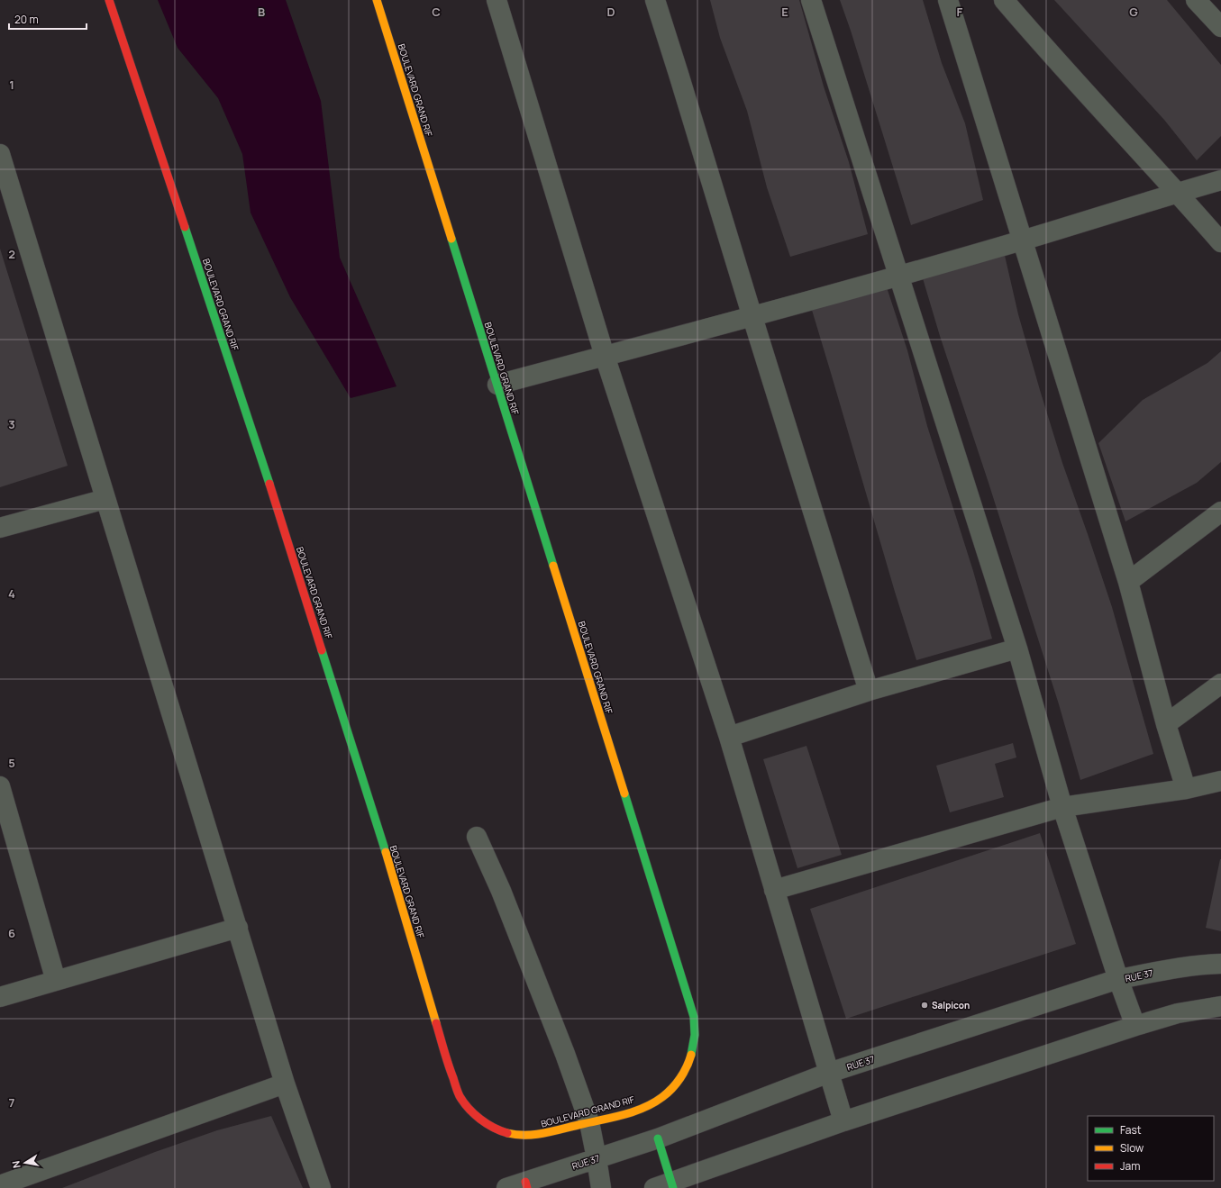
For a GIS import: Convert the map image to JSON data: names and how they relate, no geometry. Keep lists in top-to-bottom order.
{
  "streets": {
    "main road": ["BOULEVARD GRAND RIF"],
    "street": ["RUE 37"]
  },
  "places": ["Salpicon"],
  "legend": ["Fast", "Slow", "Jam"],
  "scale_bar": "20 m",
  "north": "left",
  "grid": {
    "columns": [
      "B",
      "C",
      "D",
      "E",
      "F",
      "G"
    ],
    "rows": [
      "1",
      "2",
      "3",
      "4",
      "5",
      "6",
      "7"
    ]
  }
}
